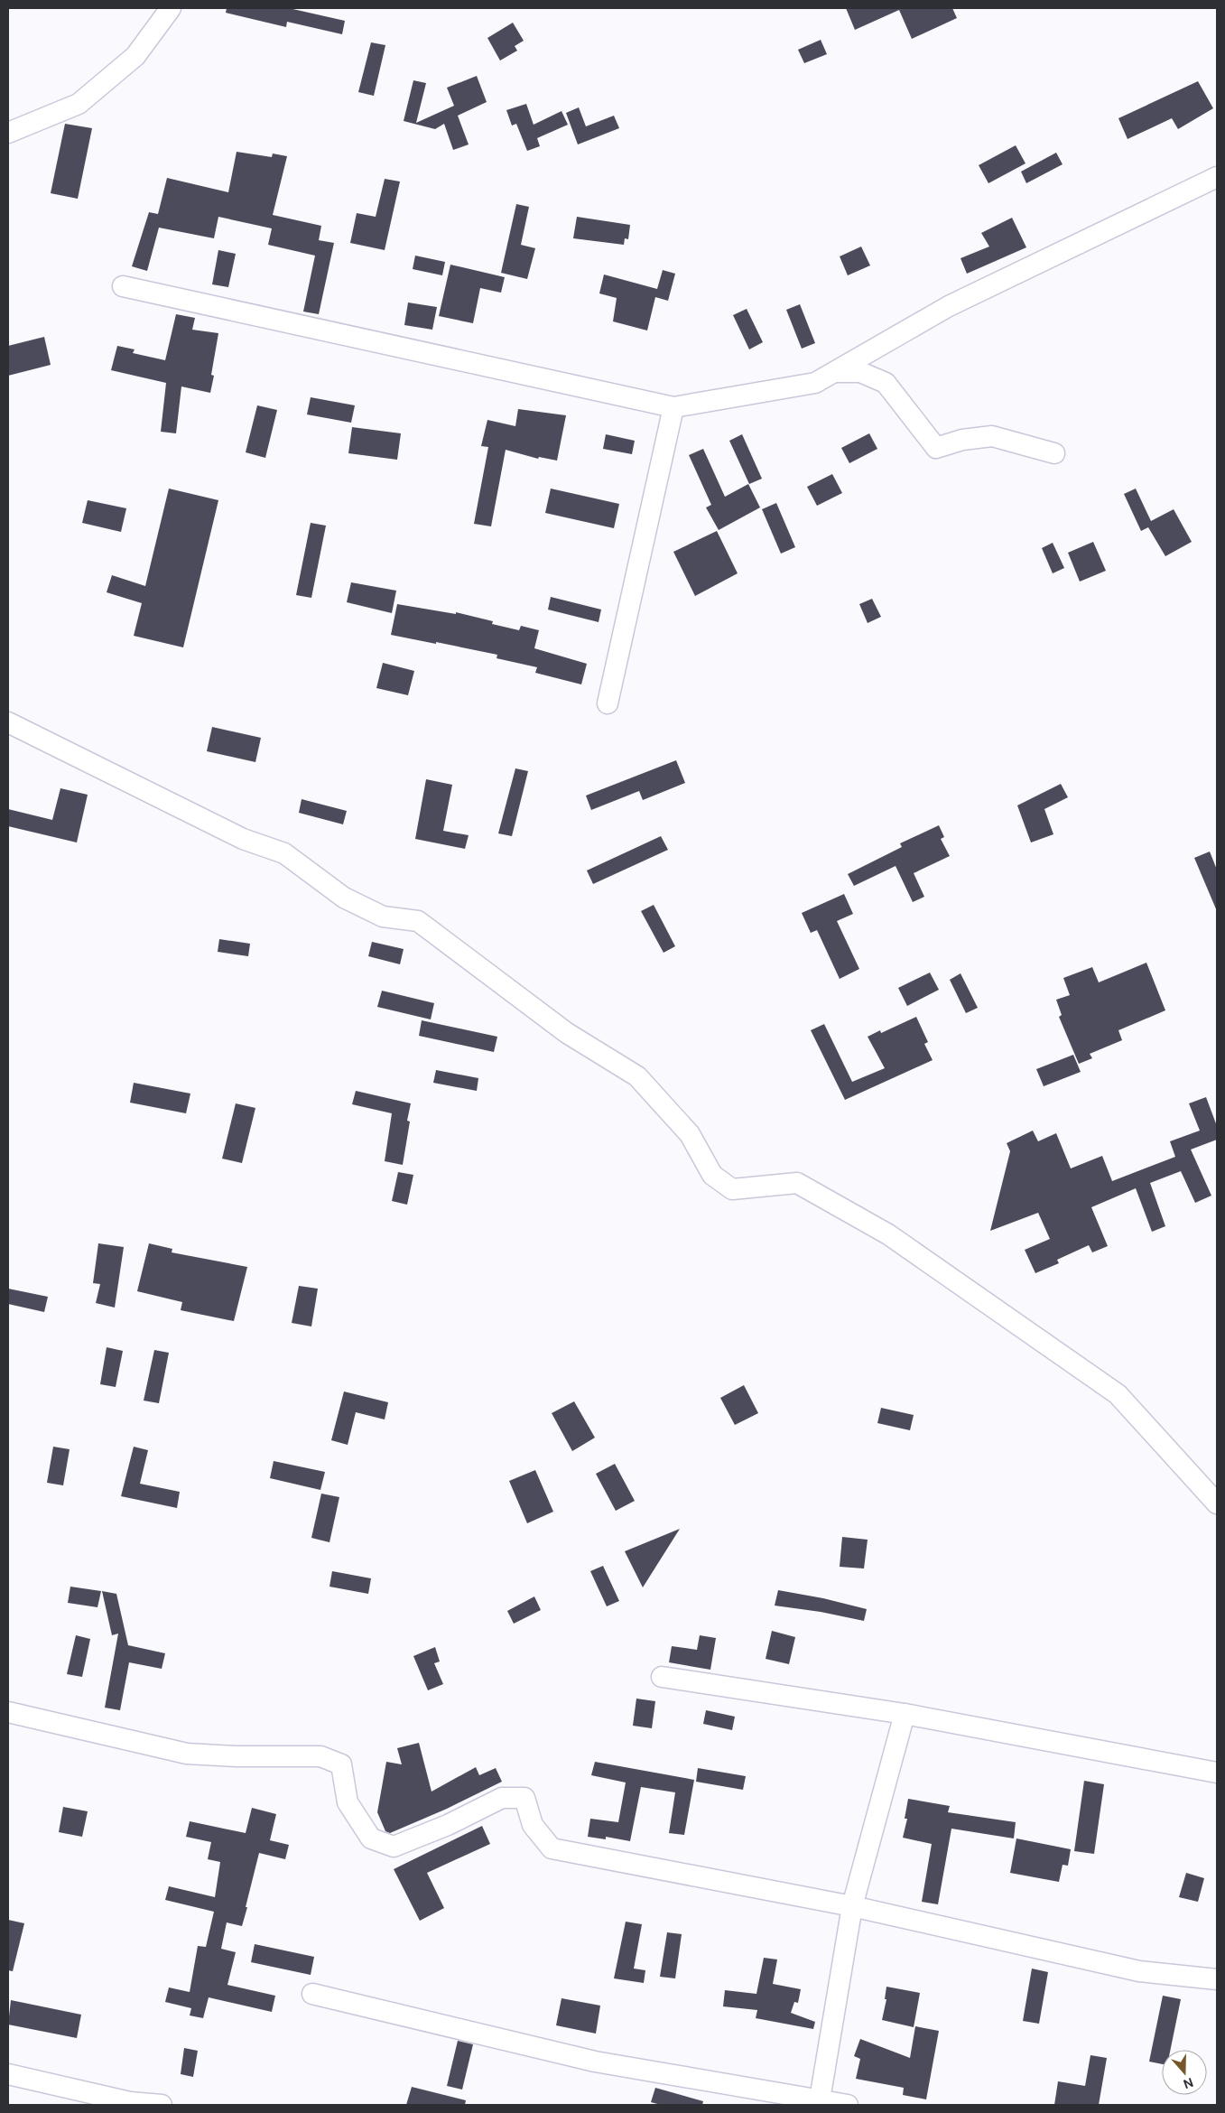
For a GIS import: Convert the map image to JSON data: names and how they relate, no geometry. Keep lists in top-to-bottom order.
{
  "north": "bottom"
}
